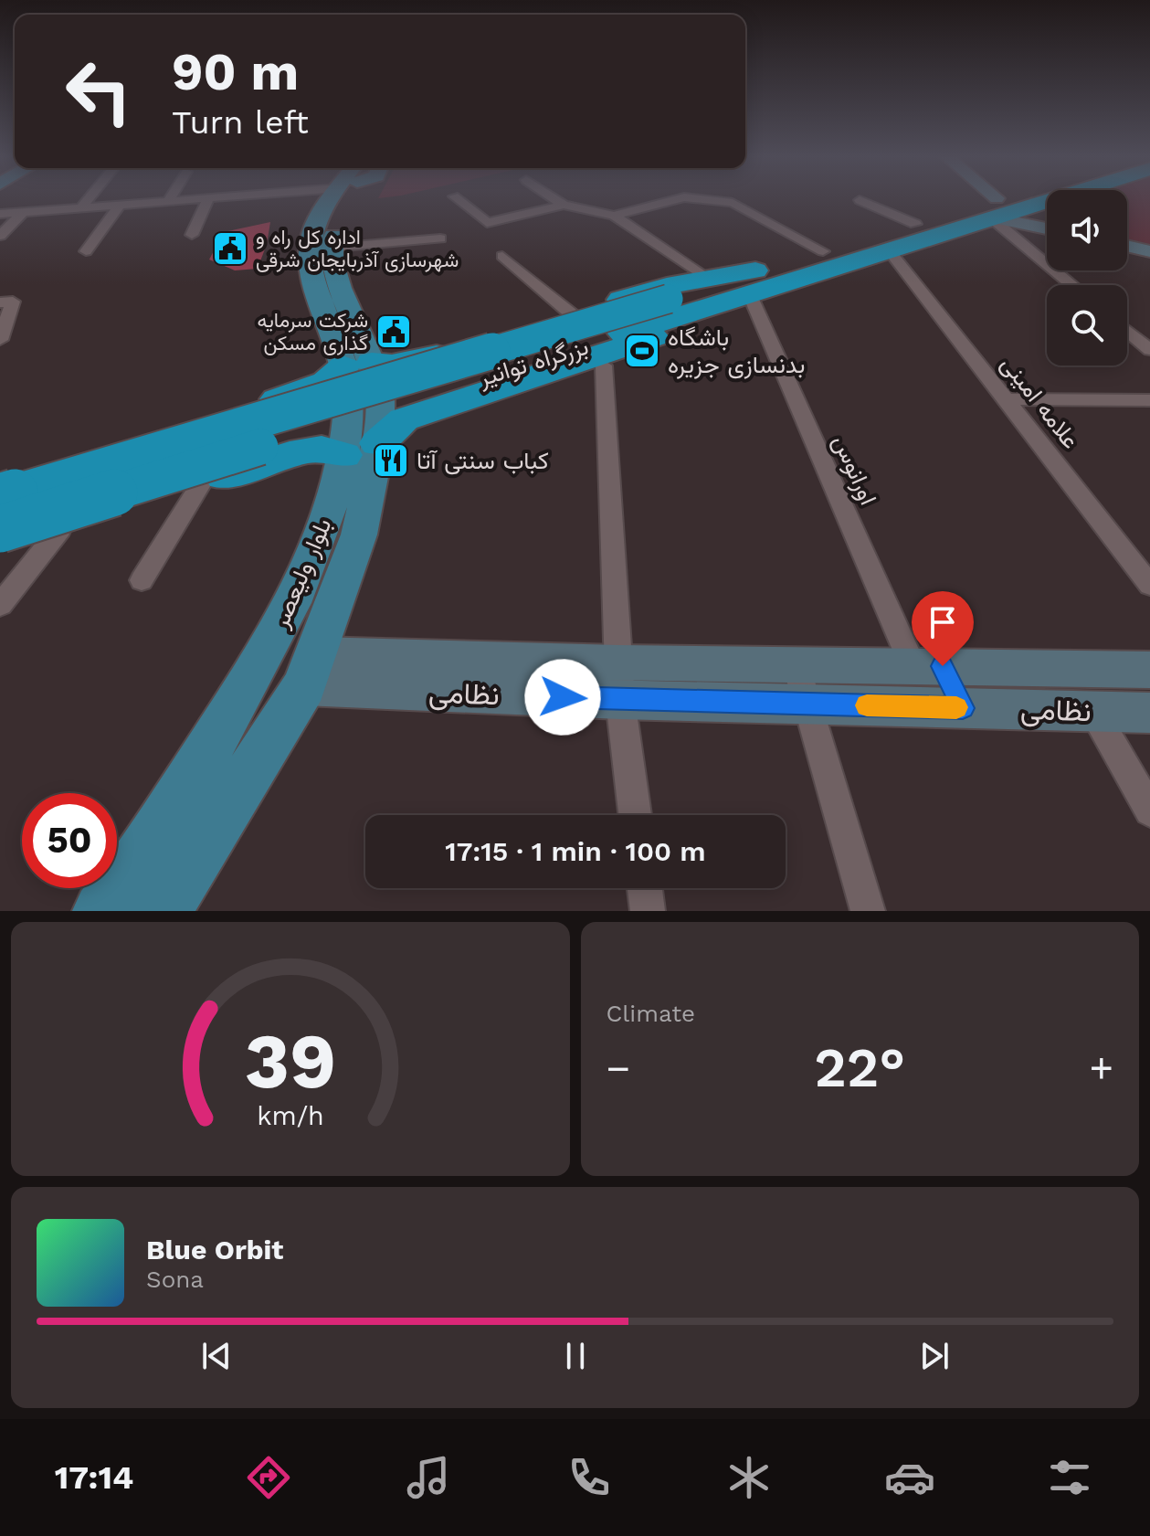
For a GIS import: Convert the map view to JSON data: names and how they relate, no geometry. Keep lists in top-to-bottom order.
{
  "streets": {
    "highway": ["بزرگراه توانیر"],
    "main road": ["بلوار ولیعصر", "نظامی"],
    "street": ["علامه امینی", "اورانوس"]
  },
  "crossings": [
    ["بزرگراه توانیر", "علامه امینی"],
    ["بزرگراه توانیر", "اورانوس"],
    ["اورانوس", "نظامی"],
    ["بلوار ولیعصر", "نظامی"]
  ],
  "places": {
    "public building": ["اداره کل راه و شهرسازی آذربایجان شرقی", "شرکت سرمایه گذاری مسکن"],
    "sports": ["باشگاه بدنسازی جزیره"],
    "restaurant": ["کباب سنتی آتا"]
  },
  "page": {
    "turn": ["90 m", "Turn left"],
    "limit": "50",
    "trip": "17:15 · 1 min · 100 m",
    "tile": "Climate",
    "heat": ["−", "22°", "+"],
    "song": ["Blue Orbit", "Sona"],
    "tabs": "17:14",
    "gauge": ["39", "km/h"]
  }
}
